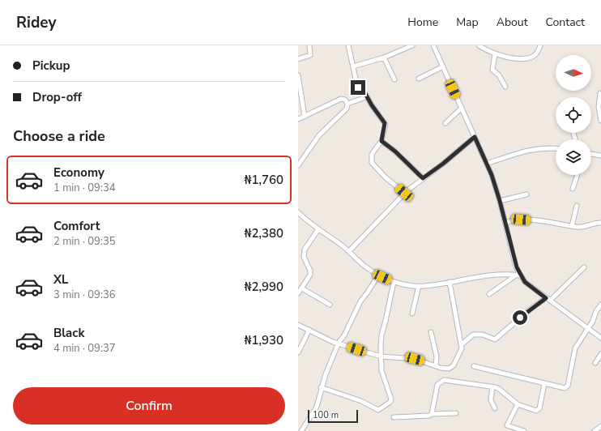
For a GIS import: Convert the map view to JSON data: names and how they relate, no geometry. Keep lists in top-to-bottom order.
{
  "scale_bar": "100 m",
  "north": "right",
  "page": {
    "header": "Ridey",
    "nav": [
      "Home",
      "Map",
      "About",
      "Contact"
    ],
    "banner": ["Pickup", "Drop-off"],
    "heading": "Choose a ride",
    "list": [
      {
        "name": "Economy",
        "note": "1 min · 09:34",
        "value": "₦1,760"
      },
      {
        "name": "Comfort",
        "note": "2 min · 09:35",
        "value": "₦2,380"
      },
      {
        "name": "XL",
        "note": "3 min · 09:36",
        "value": "₦2,990"
      },
      {
        "name": "Black",
        "note": "4 min · 09:37",
        "value": "₦1,930"
      }
    ],
    "buttons": "Confirm",
    "scale": "100 m"
  }
}
